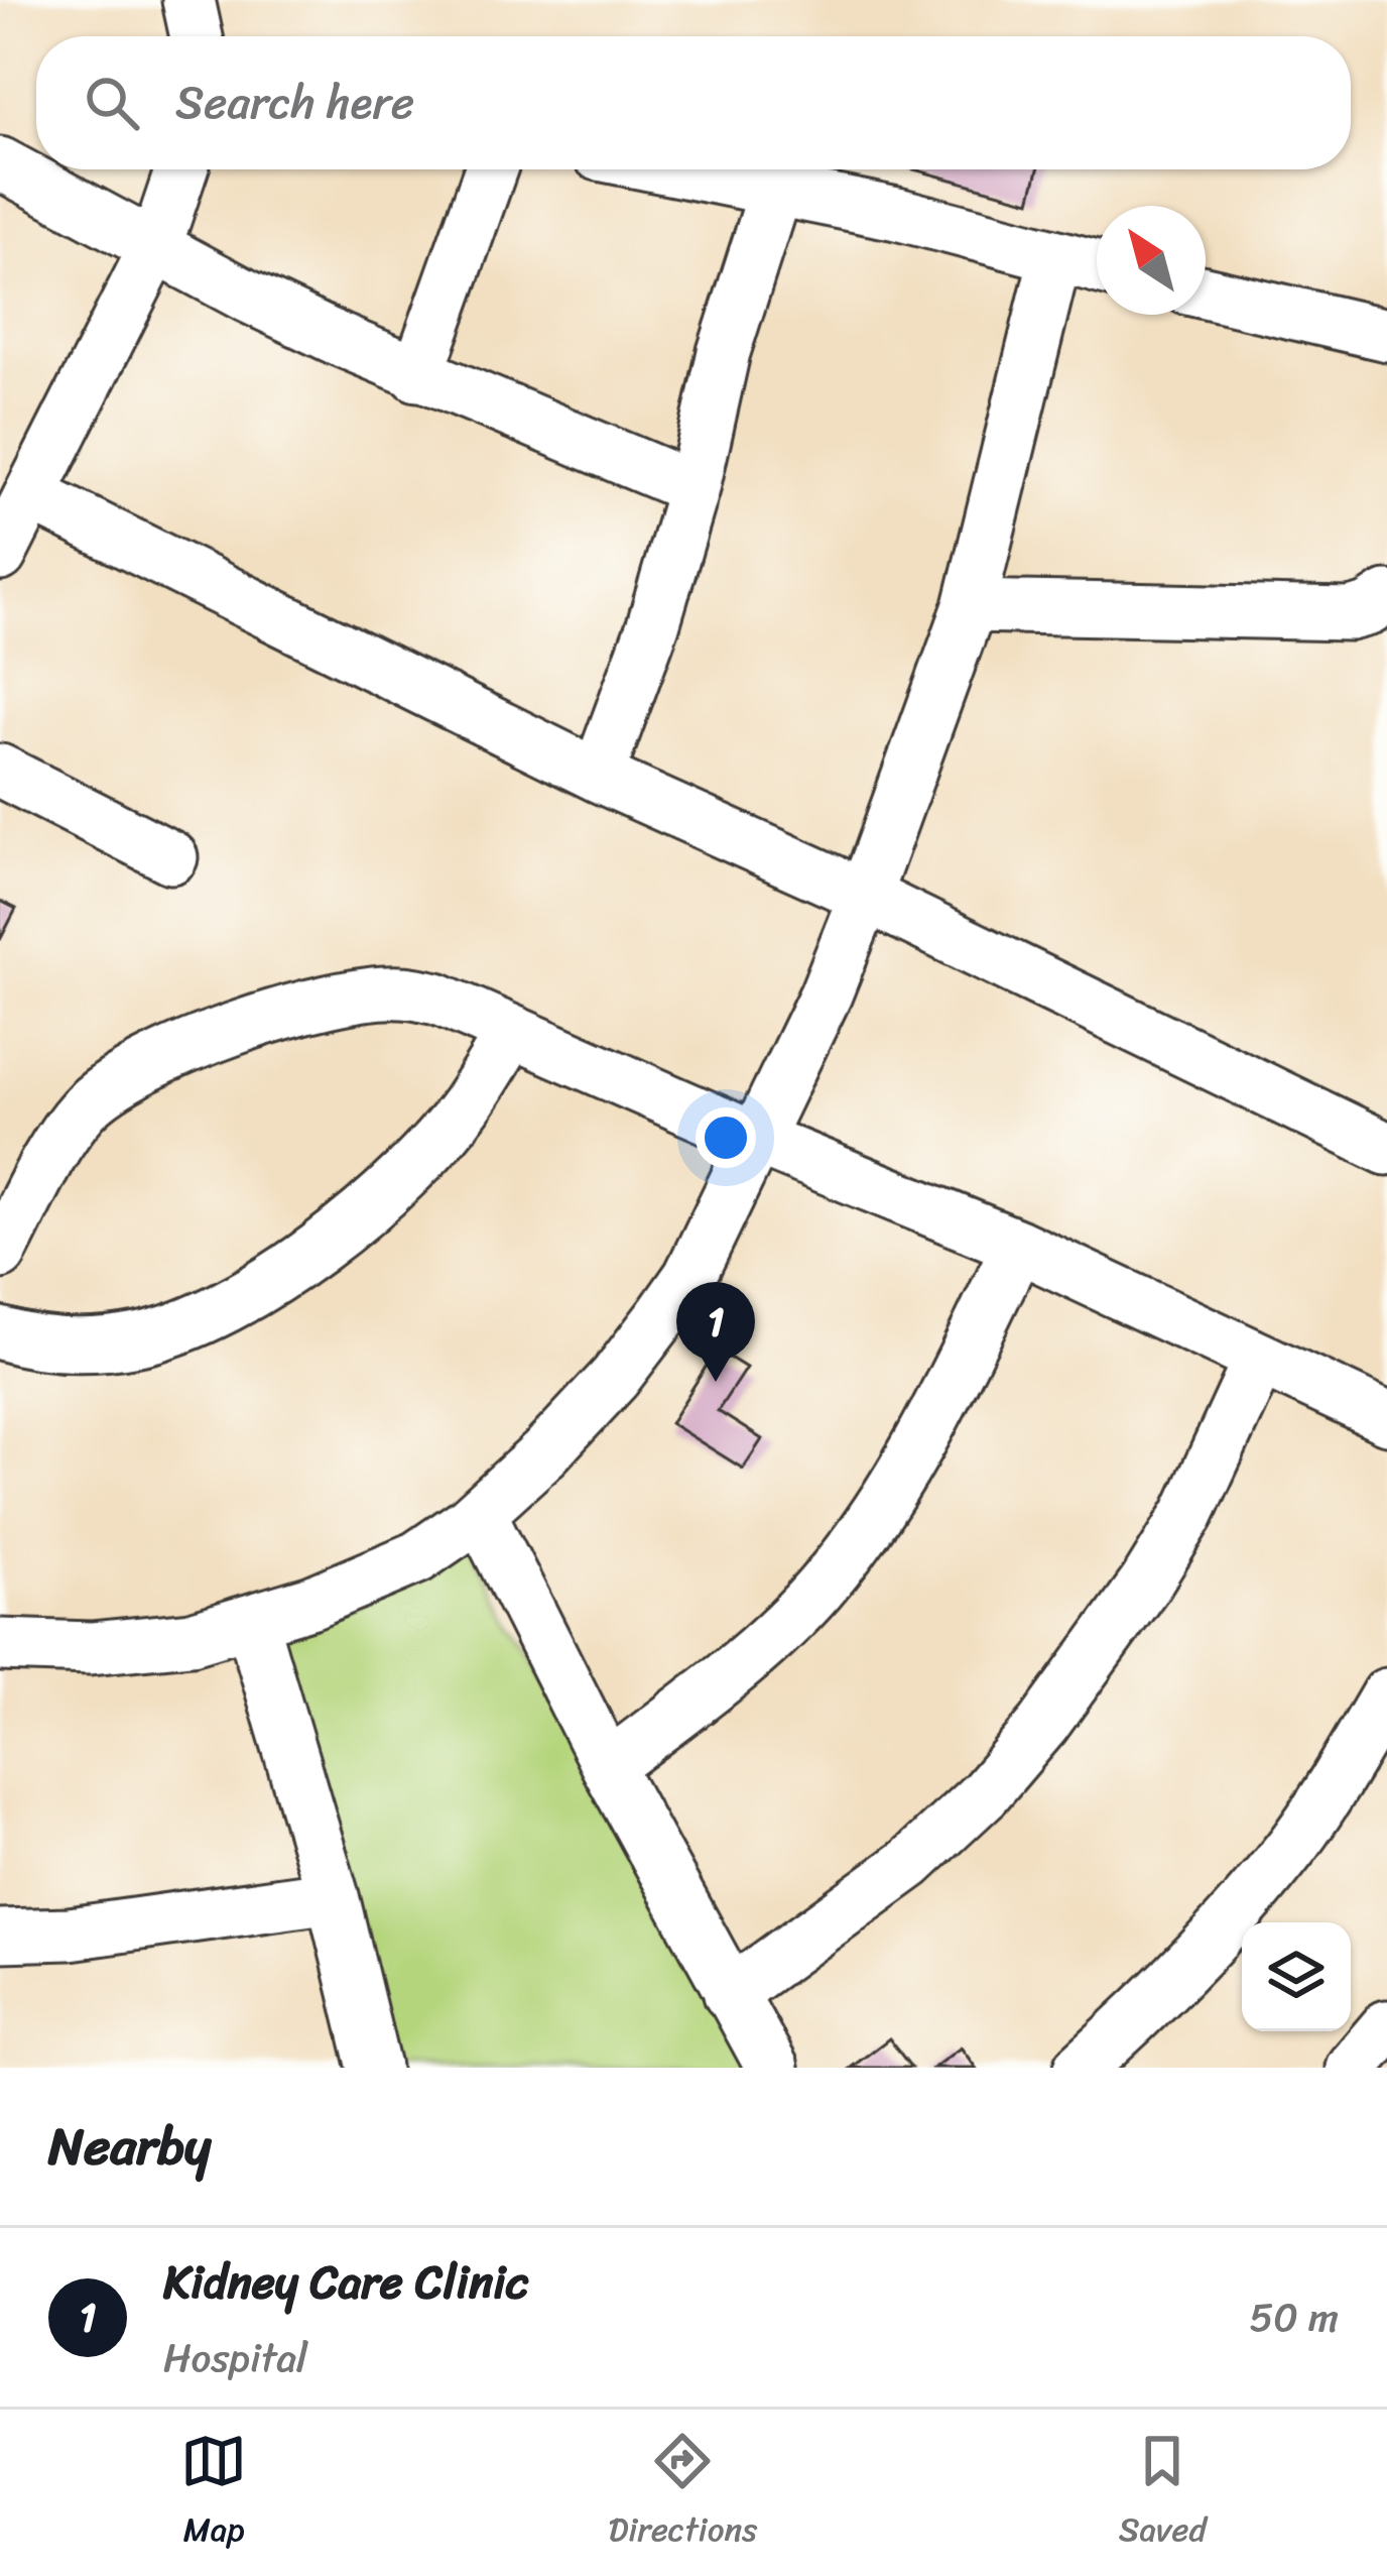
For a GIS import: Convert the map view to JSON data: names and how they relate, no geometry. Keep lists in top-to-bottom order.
{
  "north": "top left",
  "page": {
    "search": "Search here",
    "pins": "1",
    "heading": "Nearby",
    "list": [
      {
        "mark": "1",
        "name": "Kidney Care Clinic",
        "note": "Hospital",
        "value": "50 m"
      }
    ],
    "nav": ["Map", "Directions", "Saved"]
  }
}
